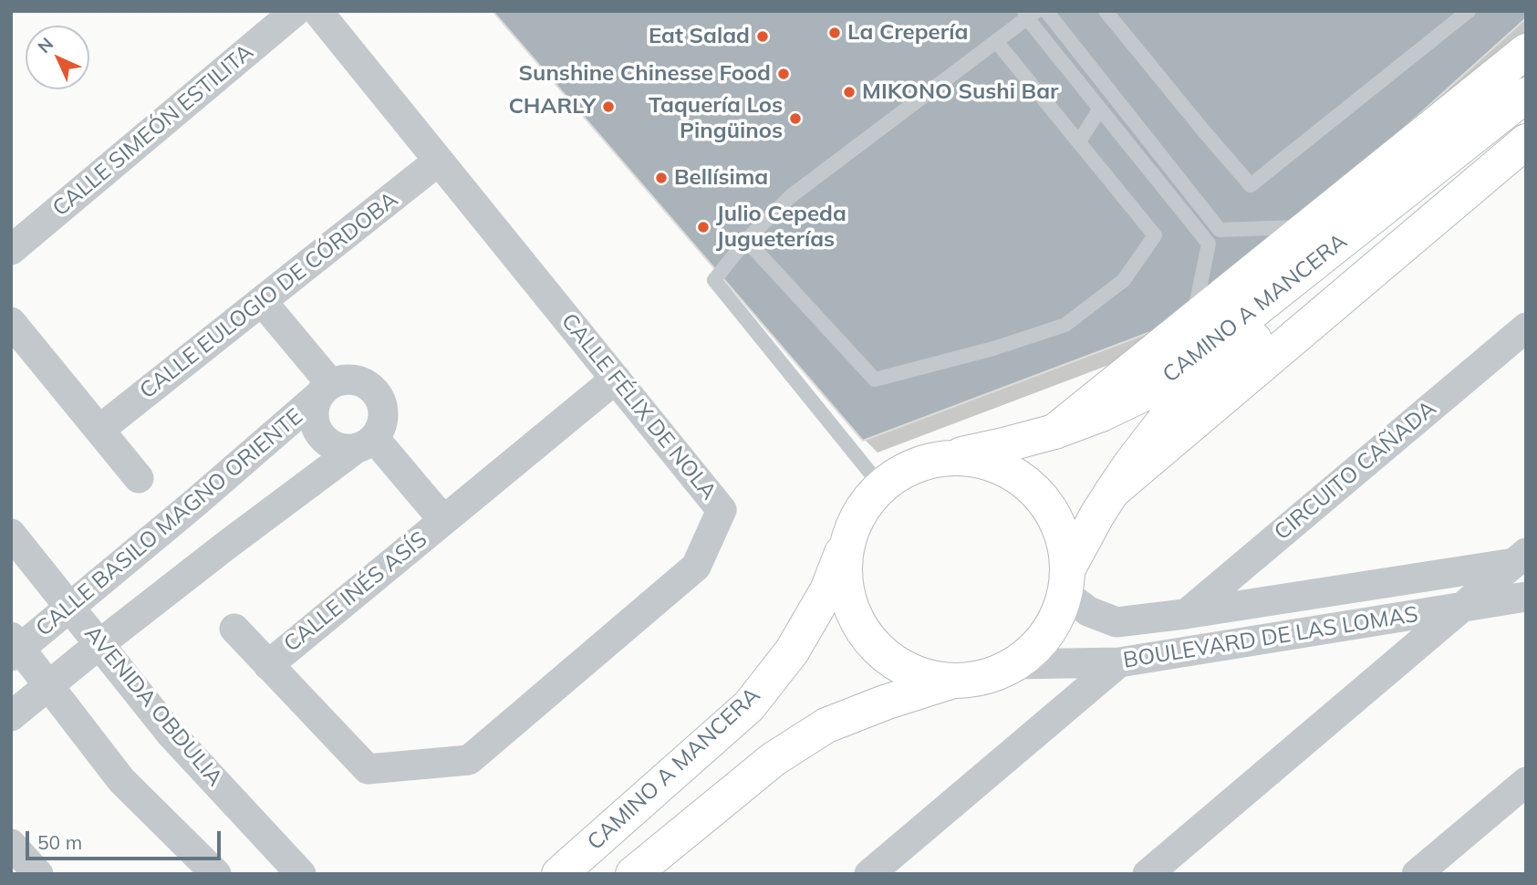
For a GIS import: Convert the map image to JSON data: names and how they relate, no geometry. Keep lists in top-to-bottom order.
{
  "streets": {
    "main road": ["CAMINO A MANCERA"],
    "street": [
      "CALLE SIMEÓN ESTILITA",
      "CALLE EULOGIO DE CÓRDOBA",
      "CALLE FÉLIX DE NOLA",
      "CIRCUITO CAÑADA",
      "CALLE BASILO MAGNO ORIENTE",
      "CALLE INÉS ASÍS",
      "BOULEVARD DE LAS LOMAS",
      "AVENIDA OBDULIA"
    ]
  },
  "crossings": [
    ["CALLE EULOGIO DE CÓRDOBA", "CALLE FÉLIX DE NOLA"],
    ["CAMINO A MANCERA", "BOULEVARD DE LAS LOMAS"],
    ["CALLE FÉLIX DE NOLA", "CALLE INÉS ASÍS"],
    ["CIRCUITO CAÑADA", "BOULEVARD DE LAS LOMAS"],
    ["CALLE BASILO MAGNO ORIENTE", "AVENIDA OBDULIA"]
  ],
  "places": [
    "La Crepería",
    "Eat Salad",
    "Sunshine Chinesse Food",
    "MIKONO Sushi Bar",
    "CHARLY",
    "Taquería Los Pingüinos",
    "Bellísima",
    "Julio Cepeda Jugueterías"
  ],
  "scale_bar": "50 m",
  "north": "top left"
}
